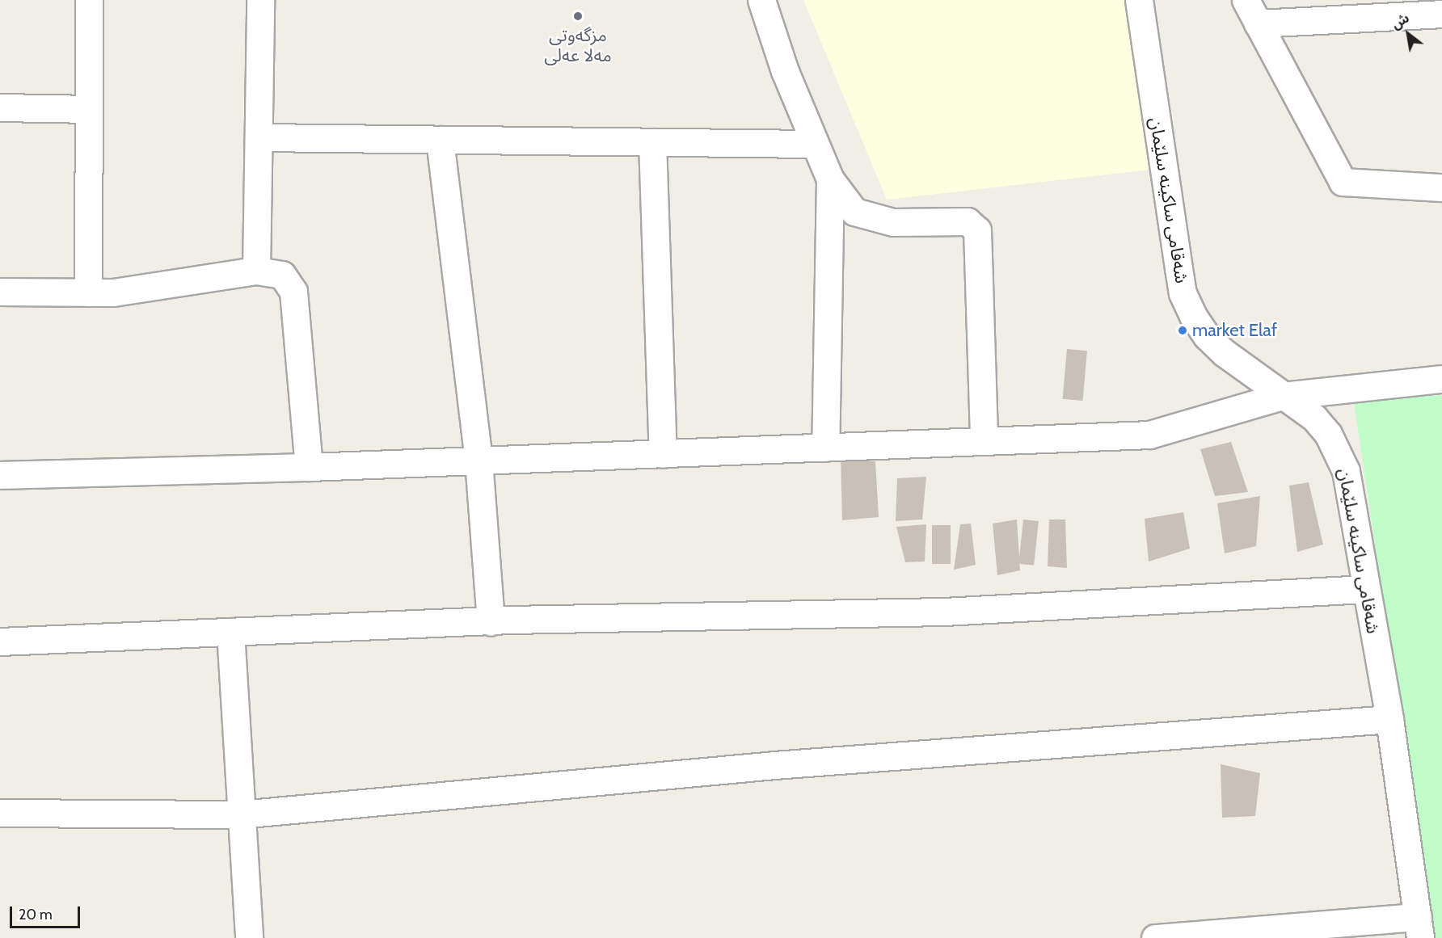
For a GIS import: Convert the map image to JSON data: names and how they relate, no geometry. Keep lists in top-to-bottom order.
{
  "streets": {
    "street": ["شەقامی ساکینە سلێمان"]
  },
  "places": ["مزگەوتی مەلا عەلی", "market Elaf"],
  "scale_bar": "20 m",
  "north": "top left"
}
